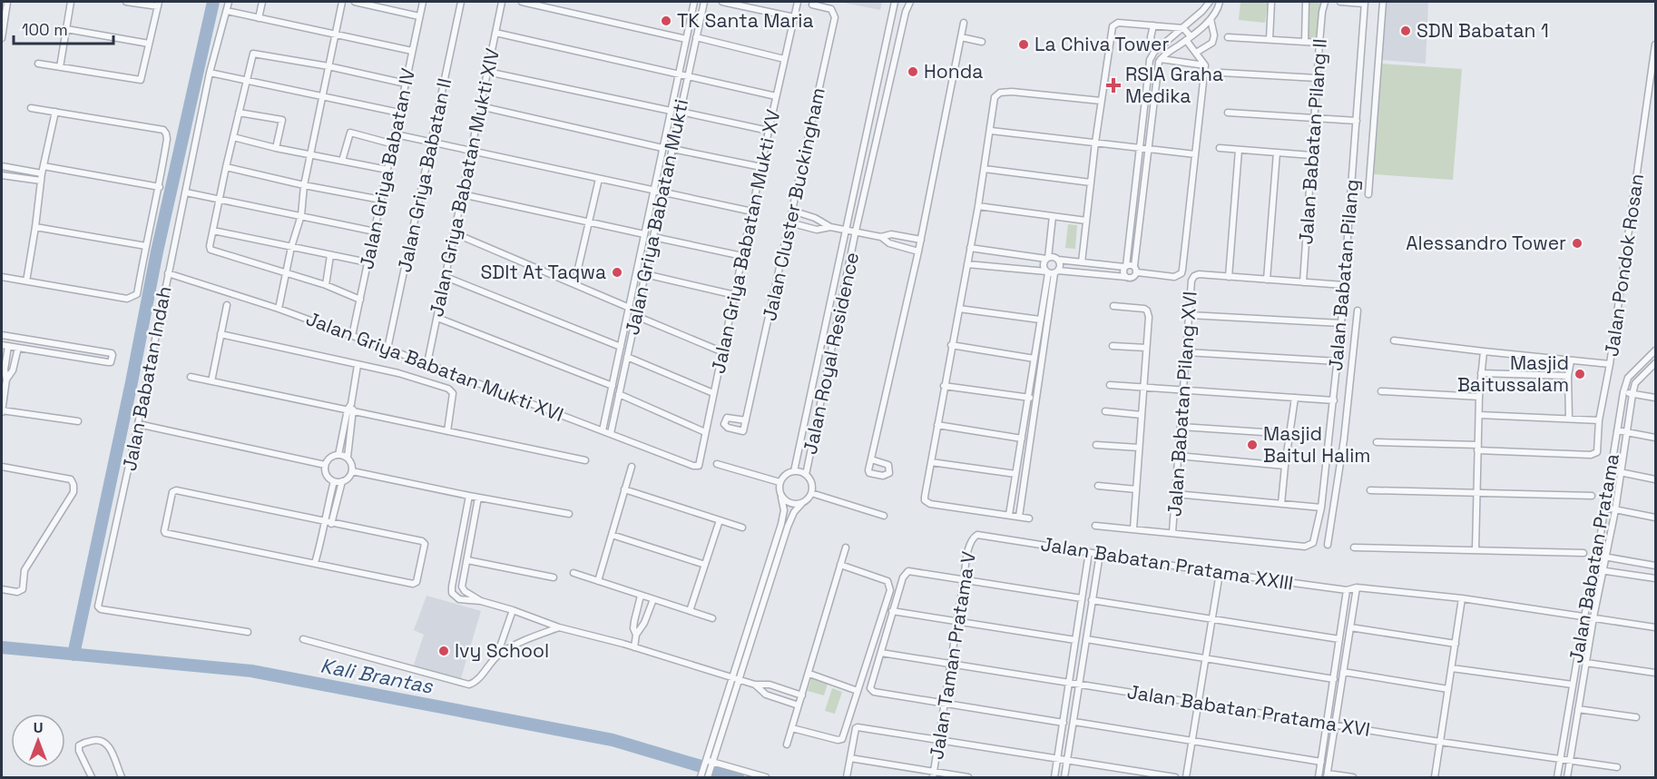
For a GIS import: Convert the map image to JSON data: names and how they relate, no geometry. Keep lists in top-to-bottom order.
{
  "streets": {
    "street": [
      "Jalan Babatan Pilang II",
      "Jalan Griya Babatan IV",
      "Jalan Griya Babatan II",
      "Jalan Griya Babatan Mukti XIV",
      "Jalan Cluster Buckingham",
      "Jalan Griya Babatan Mukti",
      "Jalan Griya Babatan Mukti XV",
      "Jalan Pondok Rosan",
      "Jalan Babatan Pilang",
      "Jalan Royal Residence",
      "Jalan Griya Babatan Mukti XVI",
      "Jalan Babatan Indah",
      "Jalan Babatan Pilang XVI",
      "Jalan Babatan Pratama",
      "Jalan Babatan Pratama XXIII",
      "Jalan Taman Pratama V",
      "Jalan Babatan Pratama XVI"
    ]
  },
  "crossings": [
    ["Jalan Griya Babatan IV", "Jalan Griya Babatan Mukti XVI"],
    ["Jalan Griya Babatan II", "Jalan Griya Babatan Mukti XVI"],
    ["Jalan Griya Babatan Mukti XIV", "Jalan Griya Babatan Mukti XVI"],
    ["Jalan Cluster Buckingham", "Jalan Royal Residence"],
    ["Jalan Griya Babatan Mukti", "Jalan Griya Babatan Mukti XVI"],
    ["Jalan Griya Babatan Mukti XV", "Jalan Griya Babatan Mukti XVI"],
    ["Jalan Babatan Pilang", "Jalan Babatan Pilang XVI"],
    ["Jalan Griya Babatan Mukti XVI", "Jalan Babatan Indah"],
    ["Jalan Babatan Pratama", "Jalan Babatan Pratama XVI"],
    ["Jalan Babatan Pratama XXIII", "Jalan Taman Pratama V"],
    ["Jalan Taman Pratama V", "Jalan Babatan Pratama XVI"]
  ],
  "water": ["Kali Brantas"],
  "places": {
    "other": [
      "TK Santa Maria",
      "SDN Babatan 1",
      "La Chiva Tower",
      "Honda",
      "Alessandro Tower",
      "SDIt At Taqwa",
      "Masjid Baitussalam",
      "Masjid Baitul Halim",
      "Ivy School"
    ],
    "health": ["RSIA Graha Medika"]
  },
  "scale_bar": "100 m",
  "north": "top"
}
